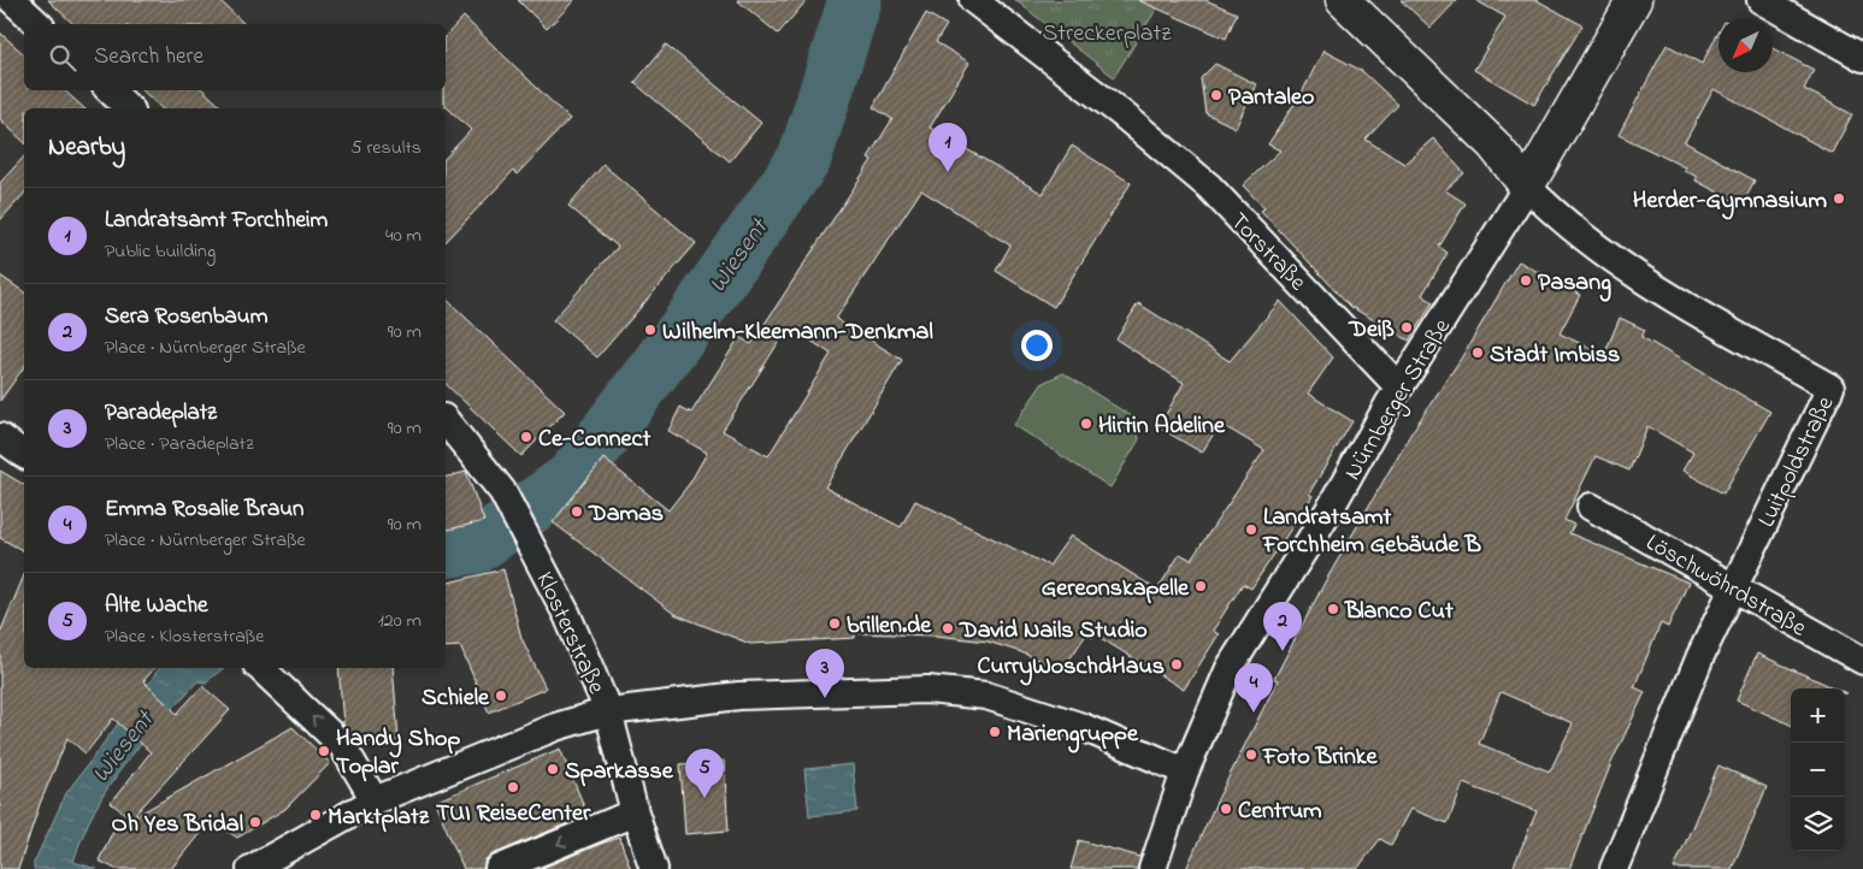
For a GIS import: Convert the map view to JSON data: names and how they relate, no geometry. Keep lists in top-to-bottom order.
{
  "streets": {
    "street": [
      "Torstraße",
      "Nürnberger Straße",
      "Luitpoldstraße",
      "Löschwöhrdstraße",
      "Klosterstraße"
    ]
  },
  "crossings": [
    ["Torstraße", "Nürnberger Straße"],
    ["Nürnberger Straße", "Luitpoldstraße"],
    ["Luitpoldstraße", "Löschwöhrdstraße"]
  ],
  "water": ["Wiesent"],
  "parks": ["Streckerplatz"],
  "places": [
    "Pantaleo",
    "Herder-Gymnasium",
    "Pasang",
    "Deiß",
    "Wilhelm-Kleemann-Denkmal",
    "Stadt Imbiss",
    "Hirtin Adeline",
    "Ce-Connect",
    "Damas",
    "Landratsamt Forchheim Gebäude B",
    "Gereonskapelle",
    "Blanco Cut",
    "brillen.de",
    "David Nails Studio",
    "CurryWoschdHaus",
    "Schiele",
    "Mariengruppe",
    "Handy Shop Toplar",
    "Foto Brinke",
    "Sparkasse",
    "TUI ReiseCenter",
    "Centrum",
    "Marktplatz",
    "Oh Yes Bridal"
  ],
  "north": "bottom left",
  "page": {
    "search": "Search here",
    "heading": ["Nearby", "5 results"],
    "pins": [
      "1",
      "2",
      "3",
      "4",
      "5"
    ],
    "list": [
      {
        "mark": "1",
        "name": "Landratsamt Forchheim",
        "note": "Public building",
        "value": "40 m"
      },
      {
        "mark": "2",
        "name": "Sera Rosenbaum",
        "note": "Place · Nürnberger Straße",
        "value": "90 m"
      },
      {
        "mark": "3",
        "name": "Paradeplatz",
        "note": "Place · Paradeplatz",
        "value": "90 m"
      },
      {
        "mark": "4",
        "name": "Emma Rosalie Braun",
        "note": "Place · Nürnberger Straße",
        "value": "90 m"
      },
      {
        "mark": "5",
        "name": "Alte Wache",
        "note": "Place · Klosterstraße",
        "value": "120 m"
      }
    ],
    "map_buttons": ["+", "−"]
  }
}
